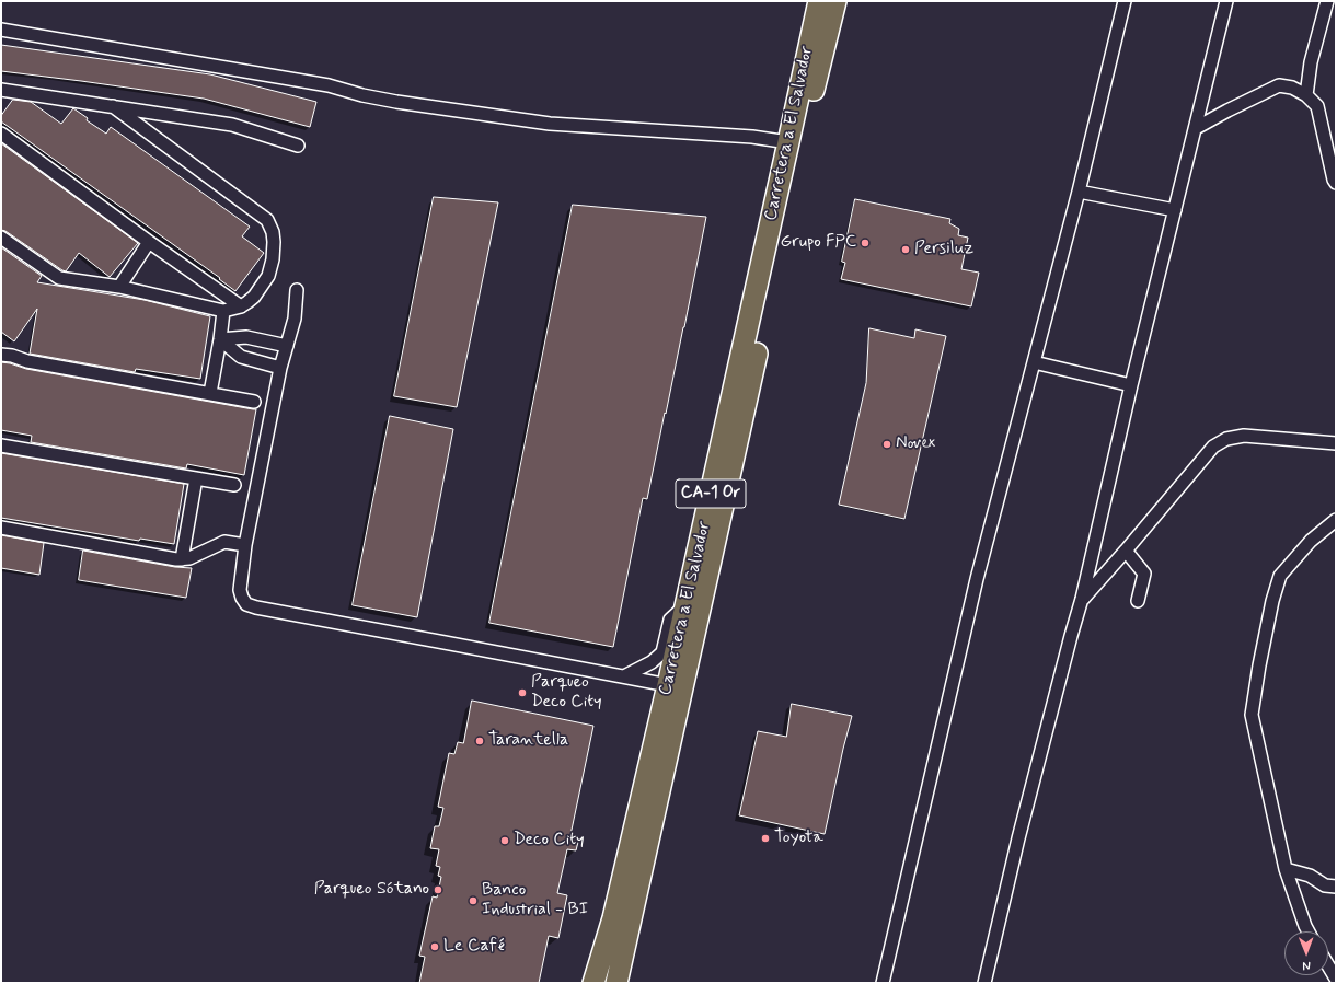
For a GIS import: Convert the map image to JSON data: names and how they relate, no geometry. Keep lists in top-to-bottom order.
{
  "streets": {
    "highway": ["Carretera a El Salvador", "CA-1 Or"]
  },
  "places": [
    "Grupo FPC",
    "Persiluz",
    "Novex",
    "Parqueo Deco City",
    "Tarantella",
    "Toyota",
    "Deco City",
    "Parqueo Sótano",
    "Banco Industrial - BI",
    "Le Café"
  ],
  "north": "bottom"
}
